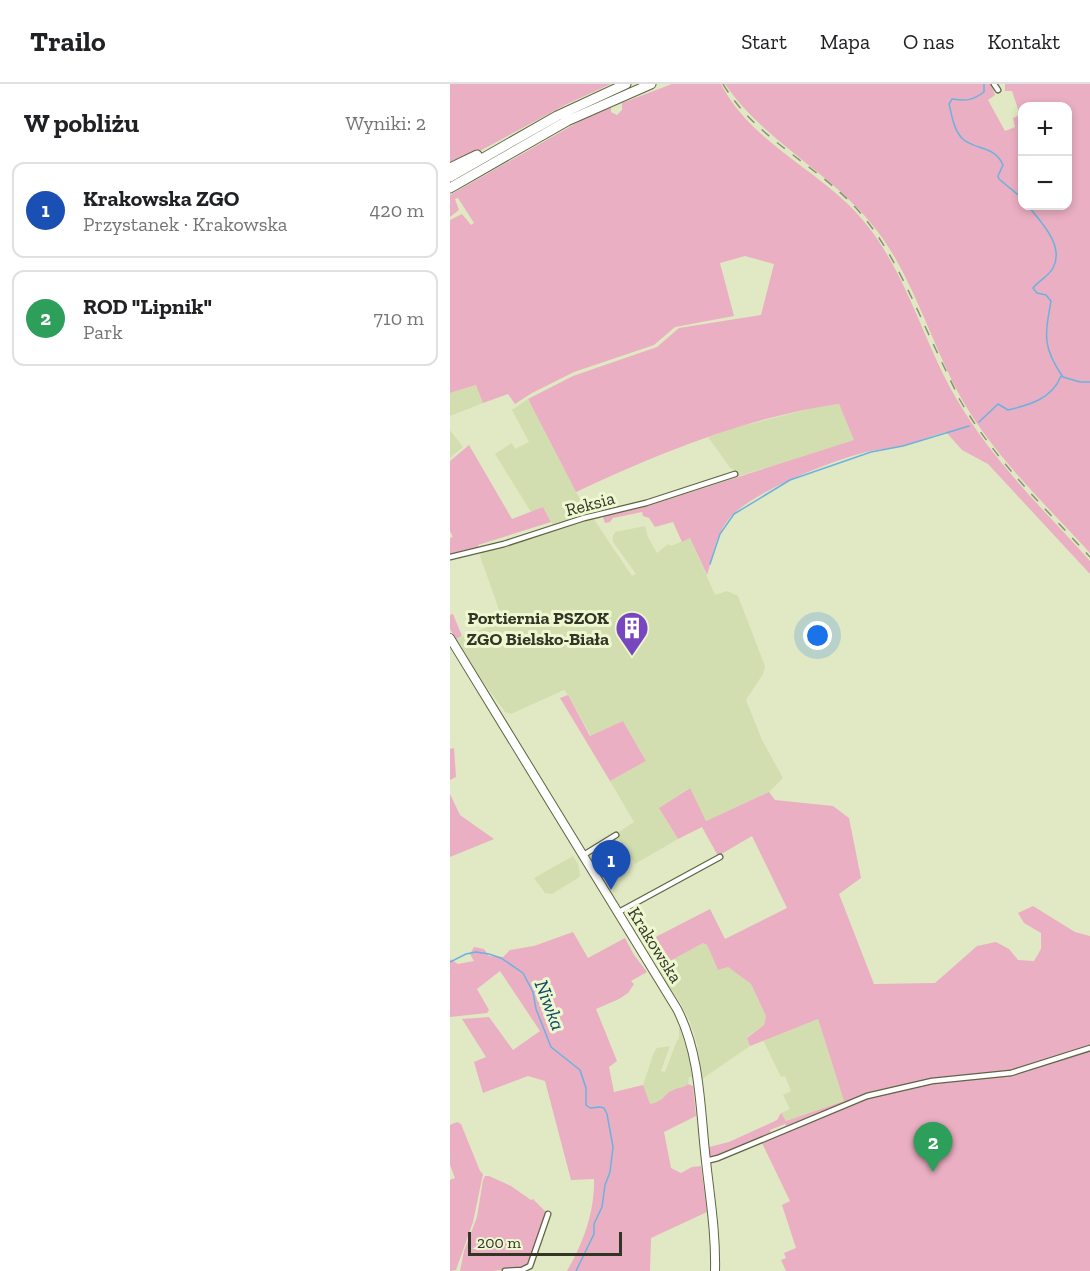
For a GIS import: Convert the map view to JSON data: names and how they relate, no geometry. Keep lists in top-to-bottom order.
{
  "streets": {
    "main road": ["Krakowska"],
    "street": ["Reksia"]
  },
  "water": ["Niwka"],
  "places": {
    "building": ["Portiernia PSZOK ZGO Bielsko-Biała"]
  },
  "scale_bar": "200 m",
  "page": {
    "header": "Trailo",
    "nav": [
      "Start",
      "Mapa",
      "O nas",
      "Kontakt"
    ],
    "heading": ["W pobliżu", "Wyniki: 2"],
    "map_buttons": ["+", "−"],
    "list": [
      {
        "mark": "1",
        "name": "Krakowska ZGO",
        "note": "Przystanek · Krakowska",
        "value": "420 m"
      },
      {
        "mark": "2",
        "name": "ROD \"Lipnik\"",
        "note": "Park",
        "value": "710 m"
      }
    ],
    "pins": ["1", "2"],
    "scale": "200 m"
  }
}
